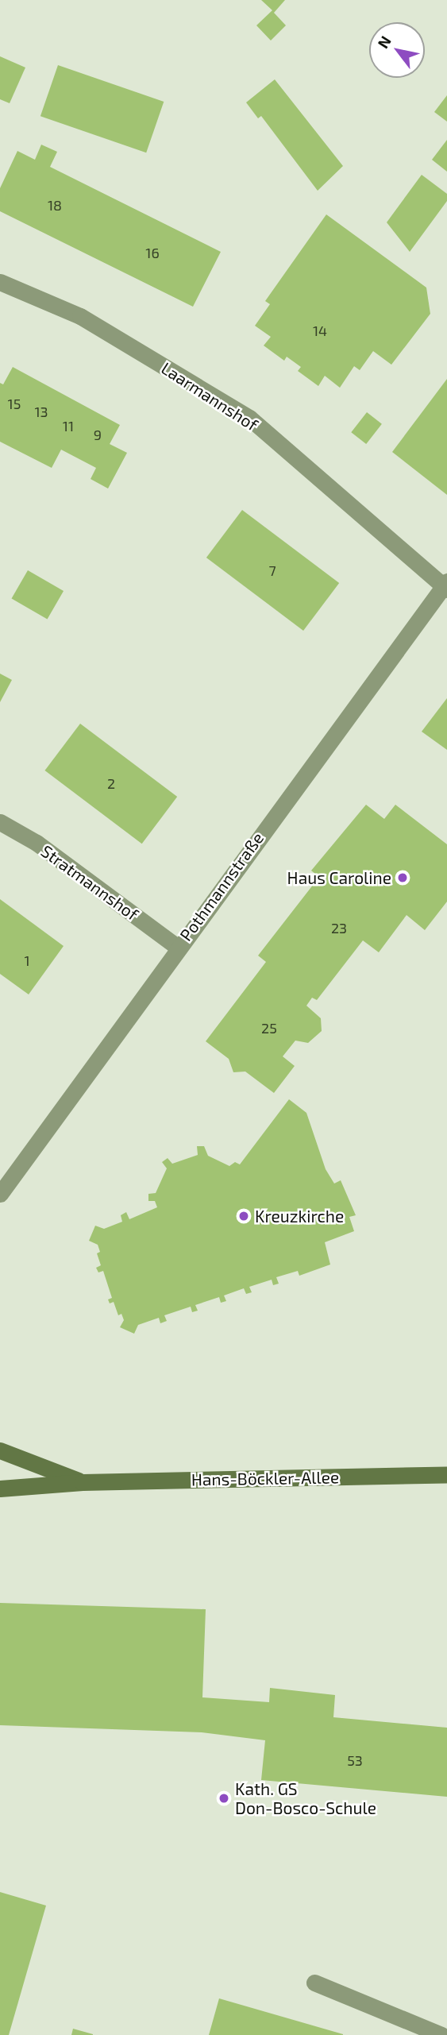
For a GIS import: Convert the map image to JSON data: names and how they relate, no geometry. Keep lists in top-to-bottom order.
{
  "streets": {
    "street": [
      "Laarmannshof",
      "Stratmannshof",
      "Pothmannstraße",
      "Hans-Böckler-Allee"
    ]
  },
  "crossings": [
    ["Laarmannshof", "Pothmannstraße"],
    ["Stratmannshof", "Pothmannstraße"]
  ],
  "places": ["Haus Caroline", "Kreuzkirche", "Kath. GS Don-Bosco-Schule"],
  "house_numbers": [
    "18",
    "16",
    "14",
    "15",
    "13",
    "11",
    "9",
    "7",
    "2",
    "23",
    "1",
    "25",
    "53"
  ],
  "north": "top left"
}
